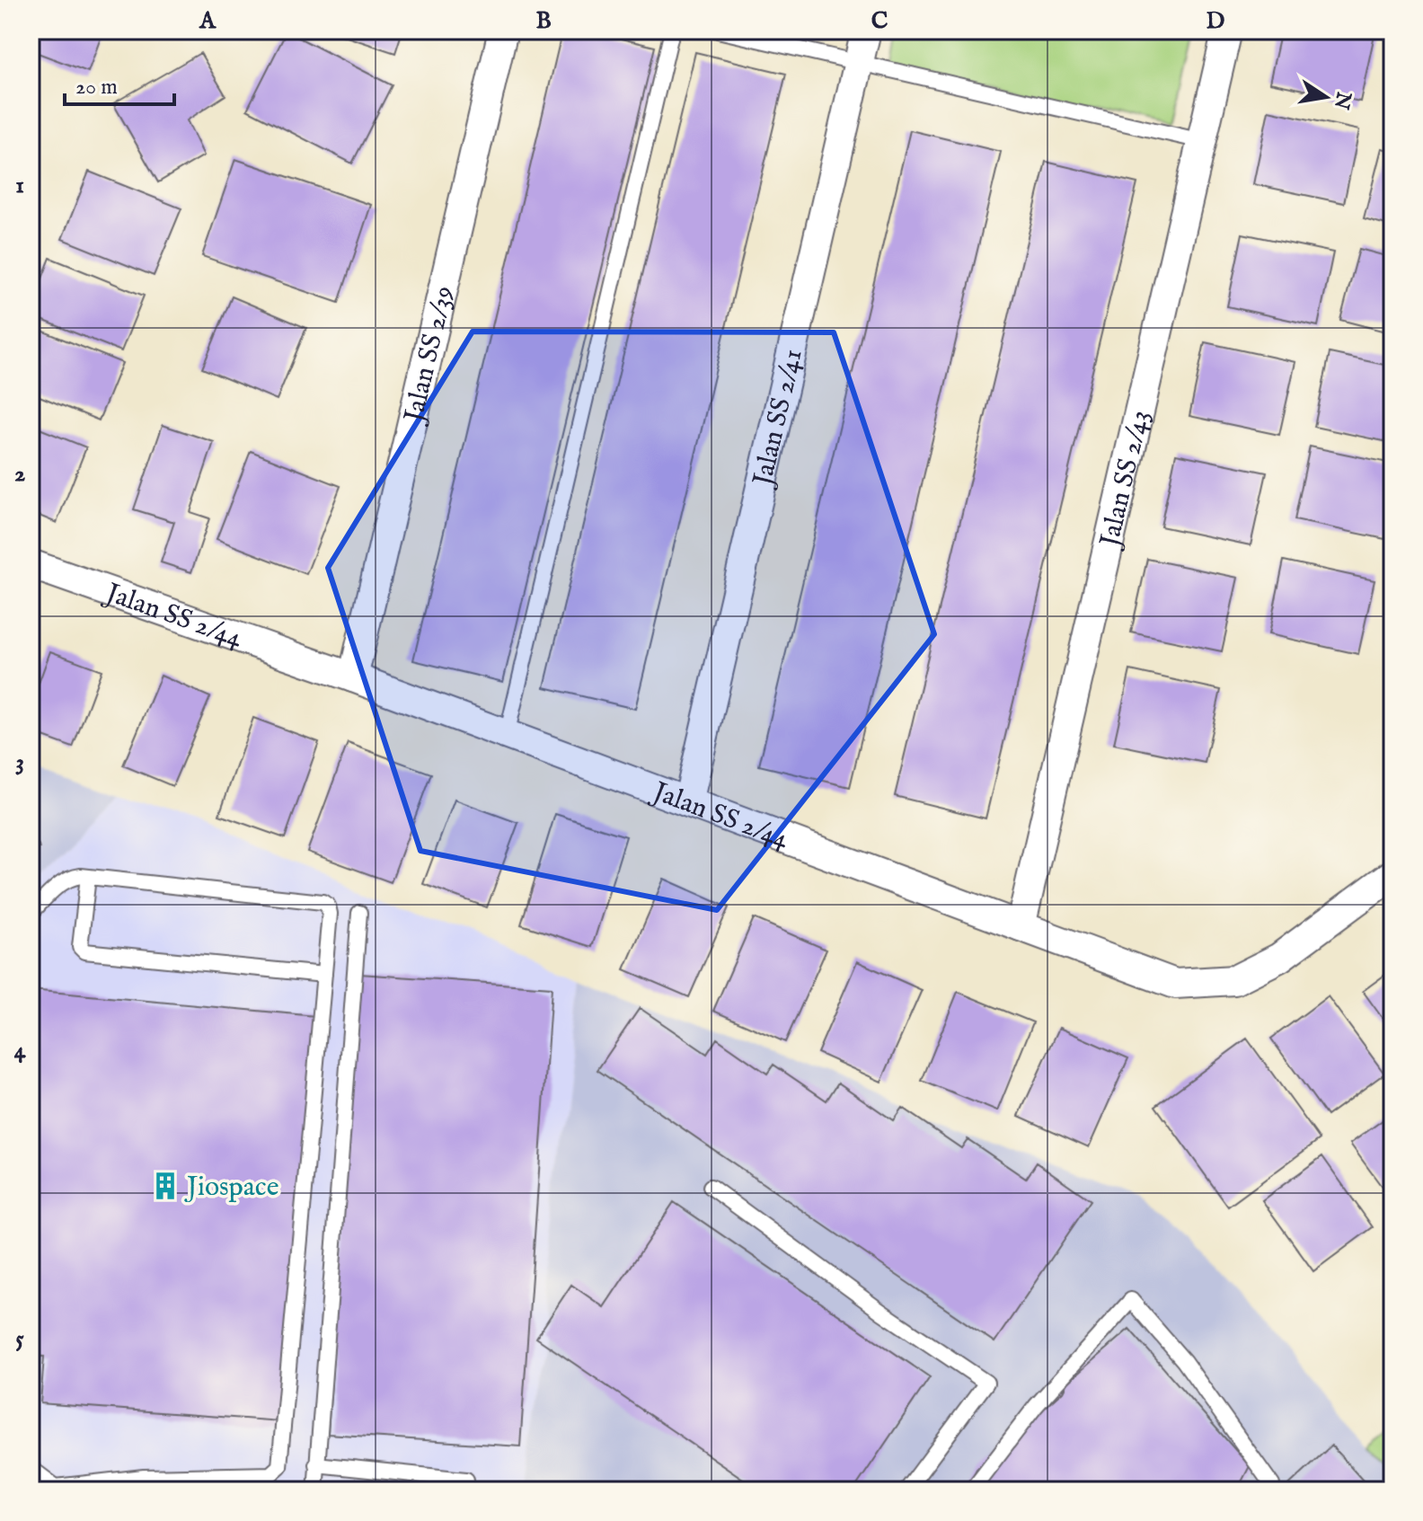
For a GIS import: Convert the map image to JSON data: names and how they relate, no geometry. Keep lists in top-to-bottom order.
{
  "streets": {
    "street": [
      "Jalan SS 2/39",
      "Jalan SS 2/41",
      "Jalan SS 2/43",
      "Jalan SS 2/44"
    ]
  },
  "crossings": [
    ["Jalan SS 2/39", "Jalan SS 2/44"],
    ["Jalan SS 2/41", "Jalan SS 2/44"],
    ["Jalan SS 2/43", "Jalan SS 2/44"]
  ],
  "places": {
    "building": ["Jiospace"]
  },
  "scale_bar": "20 m",
  "north": "right",
  "grid": {
    "columns": [
      "A",
      "B",
      "C",
      "D"
    ],
    "rows": [
      "1",
      "2",
      "3",
      "4",
      "5"
    ]
  }
}
